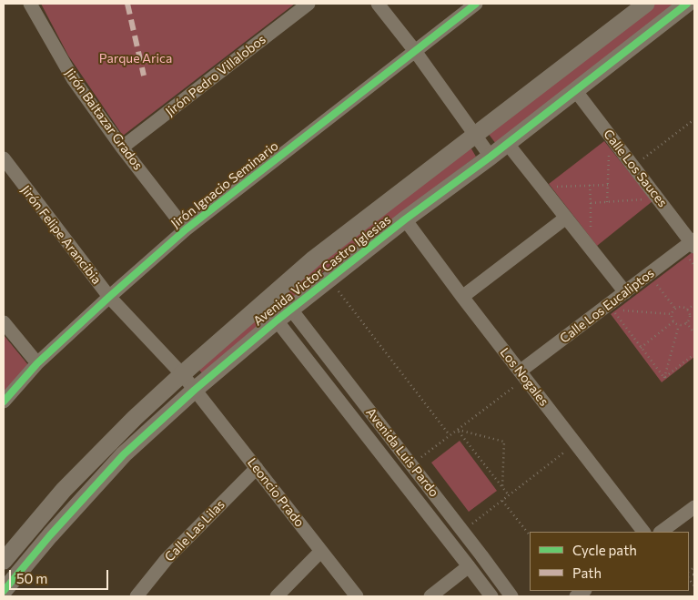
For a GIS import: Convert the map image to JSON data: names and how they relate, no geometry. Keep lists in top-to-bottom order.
{
  "streets": {
    "street": [
      "Jirón Pedro Villalobos",
      "Jirón Baltazar Grados",
      "Calle Los Sauces",
      "Jirón Ignacio Seminario",
      "Jirón Felipe Arancibia",
      "Avenida Victor Castro Iglesias",
      "Calle Los Eucaliptos",
      "Los Nogales",
      "Avenida Luis Pardo",
      "Leoncio Prado",
      "Calle Las Lilas"
    ]
  },
  "crossings": [
    ["Jirón Pedro Villalobos", "Jirón Baltazar Grados"],
    ["Jirón Baltazar Grados", "Jirón Ignacio Seminario"],
    ["Calle Los Sauces", "Avenida Victor Castro Iglesias"],
    ["Calle Los Sauces", "Calle Los Eucaliptos"],
    ["Jirón Ignacio Seminario", "Jirón Felipe Arancibia"],
    ["Jirón Felipe Arancibia", "Avenida Victor Castro Iglesias"],
    ["Jirón Felipe Arancibia", "Leoncio Prado"],
    ["Avenida Victor Castro Iglesias", "Los Nogales"],
    ["Avenida Victor Castro Iglesias", "Avenida Luis Pardo"],
    ["Avenida Victor Castro Iglesias", "Leoncio Prado"],
    ["Calle Los Eucaliptos", "Los Nogales"],
    ["Leoncio Prado", "Calle Las Lilas"]
  ],
  "parks": ["Parque Arica"],
  "legend": ["Cycle path", "Path"],
  "scale_bar": "50 m"
}
